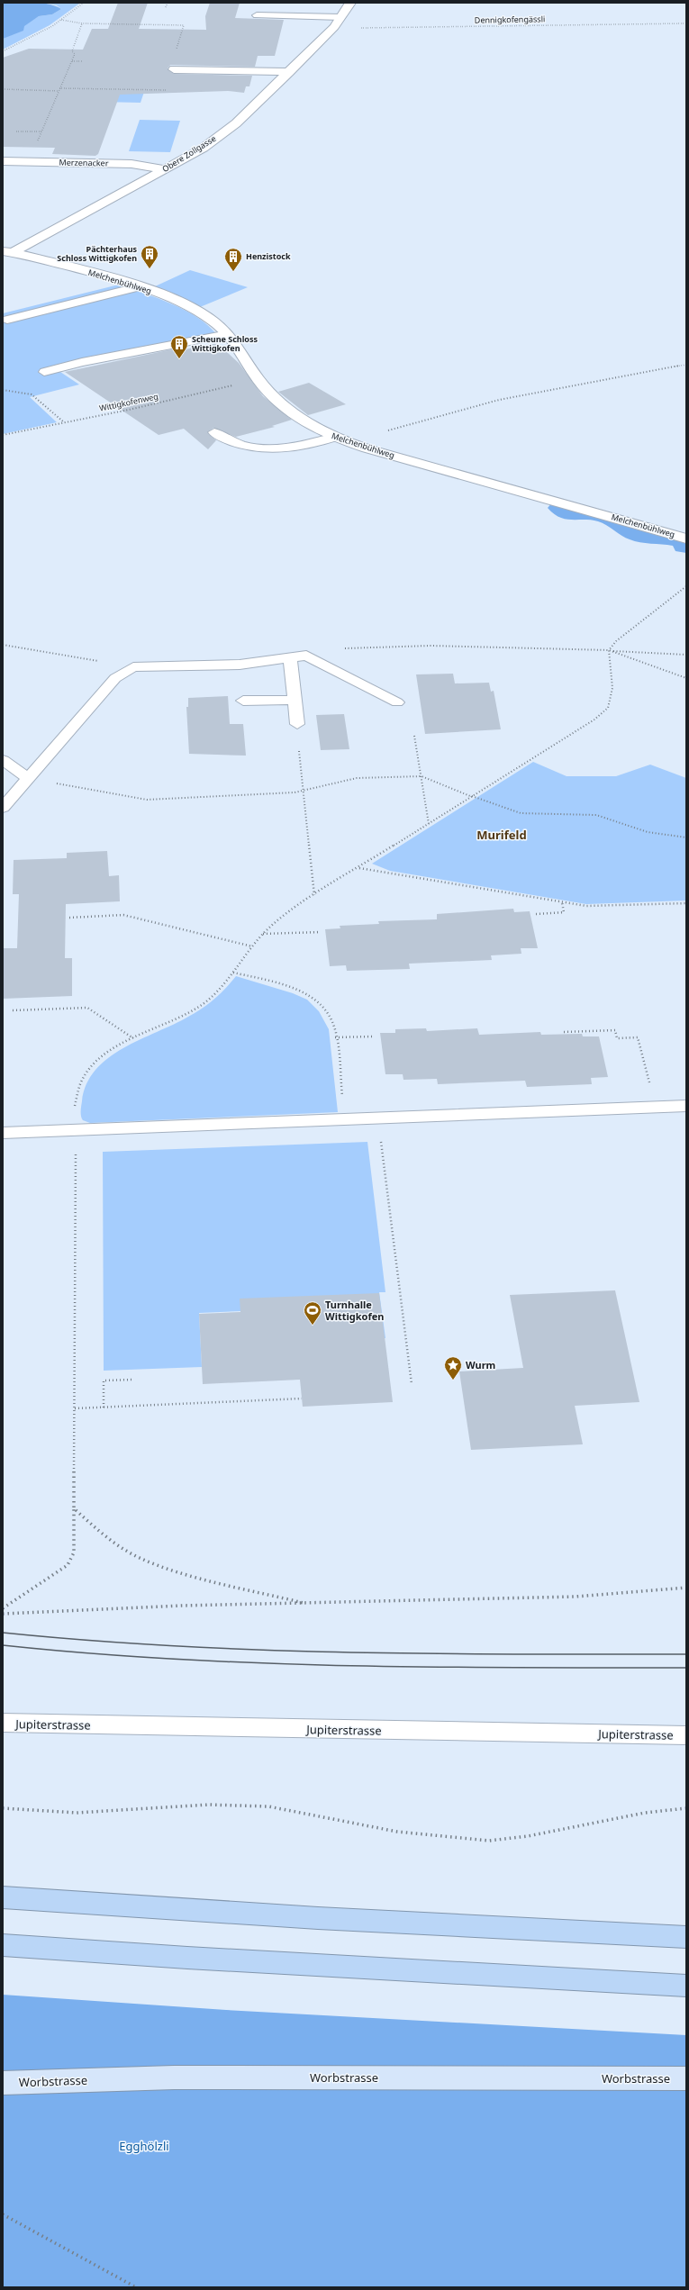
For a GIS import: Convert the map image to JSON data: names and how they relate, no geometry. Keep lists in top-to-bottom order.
{
  "streets": {
    "main road": ["Worbstrasse"],
    "street": [
      "Obere Zollgasse",
      "Merzenacker",
      "Melchenbühlweg",
      "Jupiterstrasse"
    ],
    "path": ["Dennigkofengässli", "Wittigkofenweg"]
  },
  "crossings": [
    ["Dennigkofengässli", "Obere Zollgasse"],
    ["Obere Zollgasse", "Merzenacker"],
    ["Obere Zollgasse", "Melchenbühlweg"],
    ["Melchenbühlweg", "Wittigkofenweg"]
  ],
  "districts": ["Murifeld"],
  "parks": ["Egghölzli"],
  "places": {
    "building": ["Pächterhaus Schloss Wittigkofen", "Henzistock", "Scheune Schloss Wittigkofen"],
    "sports": ["Turnhalle Wittigkofen"],
    "place": ["Wurm"]
  }
}
